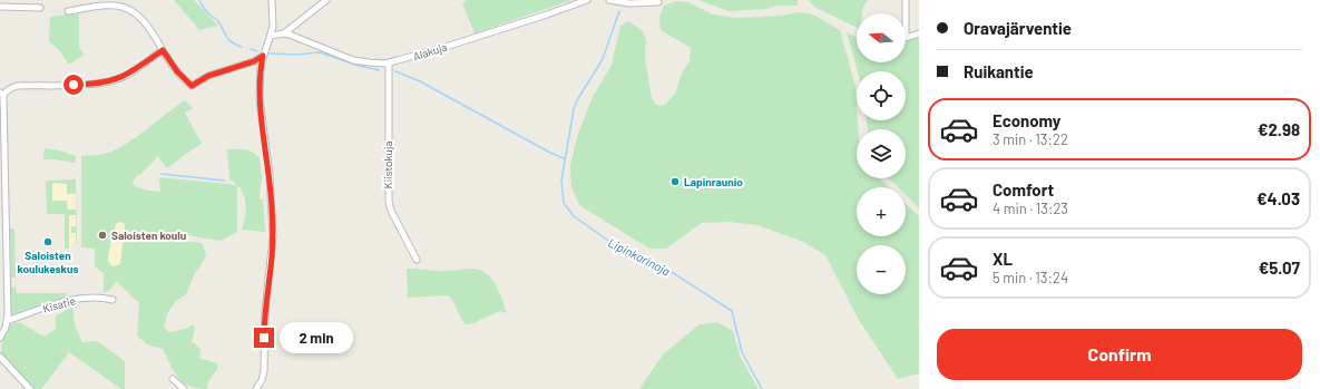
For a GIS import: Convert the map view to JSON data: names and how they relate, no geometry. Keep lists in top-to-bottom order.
{
  "streets": {
    "street": ["Alakuja", "Kiistokuja", "Kisatie"]
  },
  "crossings": [
    ["Alakuja", "Kiistokuja"]
  ],
  "water": ["Lipinkarinoja"],
  "places": ["Lapinraunio", "Saloisten koulu", "Saloisten koulukeskus"],
  "north": "left",
  "page": {
    "banner": ["Oravajärventie", "Ruikantie"],
    "map_buttons": ["+", "−"],
    "list": [
      {
        "name": "Economy",
        "note": "3 min · 13:22",
        "value": "€2.98"
      },
      {
        "name": "Comfort",
        "note": "4 min · 13:23",
        "value": "€4.03"
      },
      {
        "name": "XL",
        "note": "5 min · 13:24",
        "value": "€5.07"
      }
    ],
    "buttons": "Confirm",
    "bubble": "2 min"
  }
}
